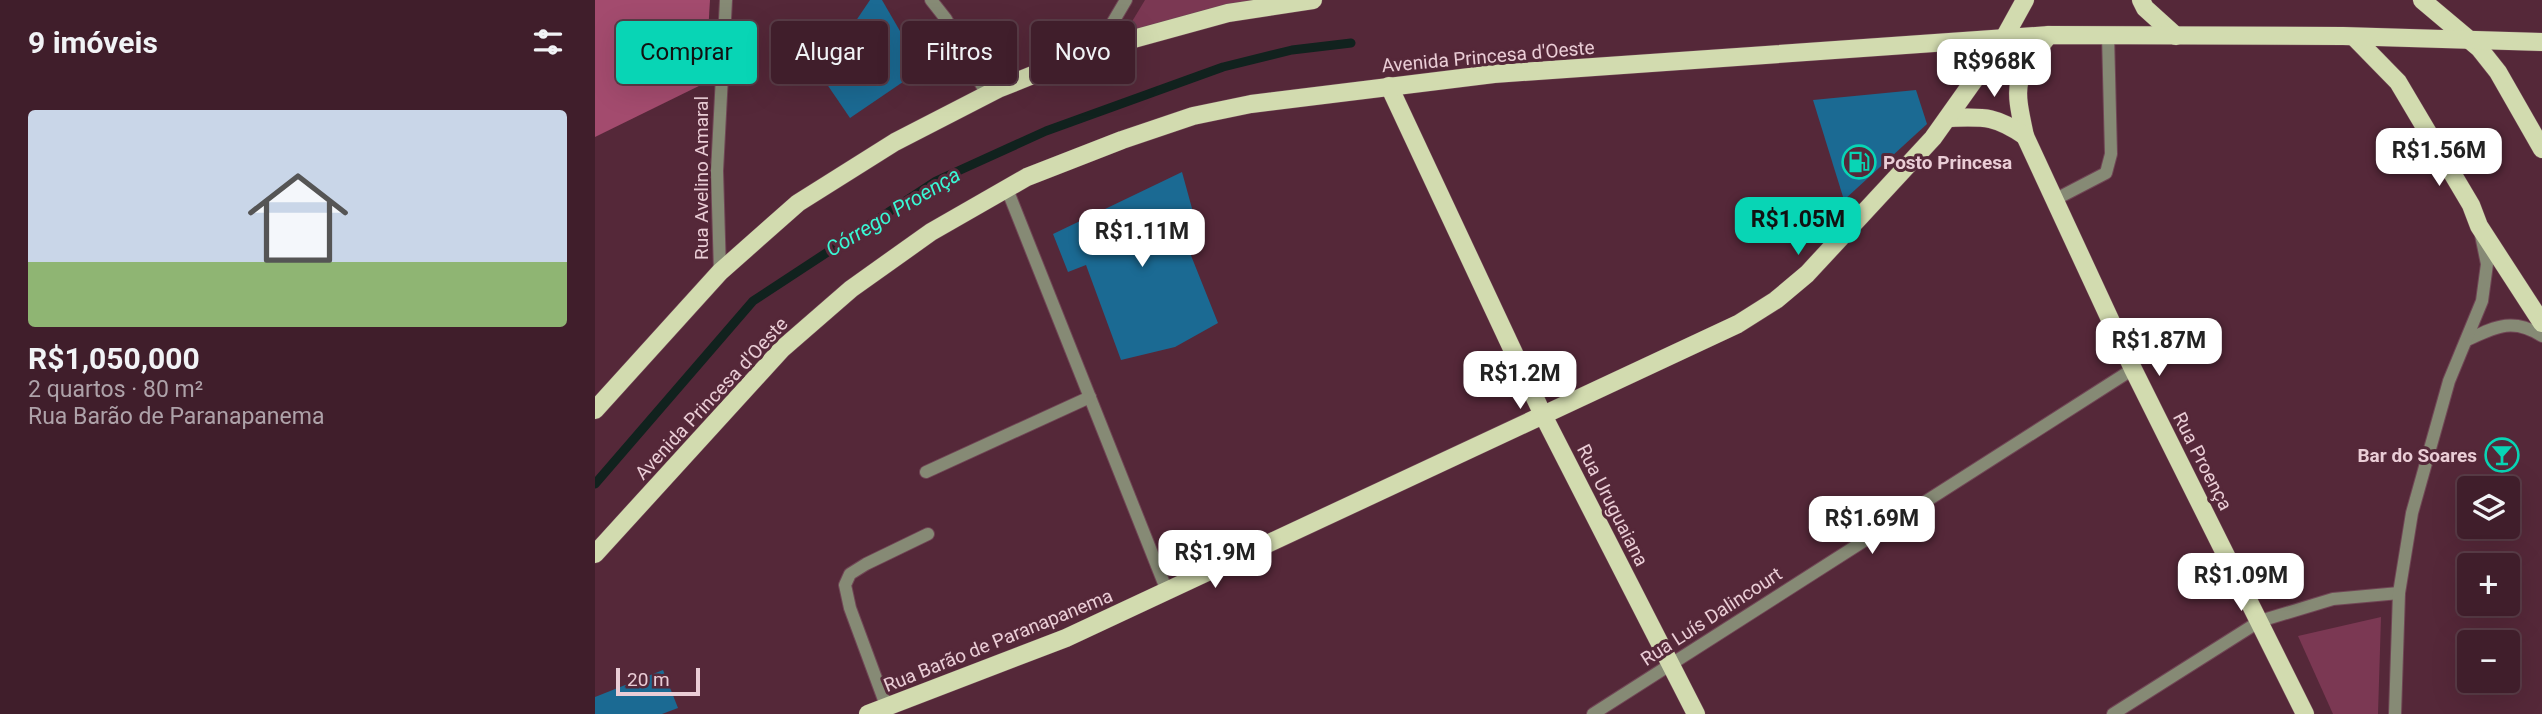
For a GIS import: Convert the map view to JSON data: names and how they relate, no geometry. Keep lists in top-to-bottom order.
{
  "streets": {
    "main road": [
      "Avenida Princesa d'Oeste",
      "Rua Proença",
      "Rua Uruguaiana",
      "Rua Barão de Paranapanema"
    ],
    "street": ["Rua Avelino Amaral", "Rua Luís Dalincourt"]
  },
  "crossings": [
    ["Avenida Princesa d'Oeste", "Rua Proença"],
    ["Avenida Princesa d'Oeste", "Rua Uruguaiana"],
    ["Avenida Princesa d'Oeste", "Rua Barão de Paranapanema"],
    ["Rua Proença", "Rua Luís Dalincourt"],
    ["Rua Uruguaiana", "Rua Luís Dalincourt"],
    ["Rua Uruguaiana", "Rua Barão de Paranapanema"]
  ],
  "water": ["Córrego Proença"],
  "places": {
    "fuel station": ["Posto Princesa"],
    "bar": ["Bar do Soares"]
  },
  "scale_bar": "20 m",
  "page": {
    "heading": "9 imóveis",
    "chip": [
      "Comprar",
      "Alugar",
      "Filtros",
      "Novo"
    ],
    "price": [
      "R$968K",
      "R$1.56M",
      "R$1.05M",
      "R$1.11M",
      "R$1.87M",
      "R$1.2M",
      "R$1.69M",
      "R$1.9M",
      "R$1.09M"
    ],
    "list": [
      {
        "name": "R$1,050,000",
        "note": "2 quartos · 80 m² · Rua Barão de Paranapanema"
      }
    ],
    "map_buttons": ["+", "−"],
    "scale": "20 m"
  }
}
